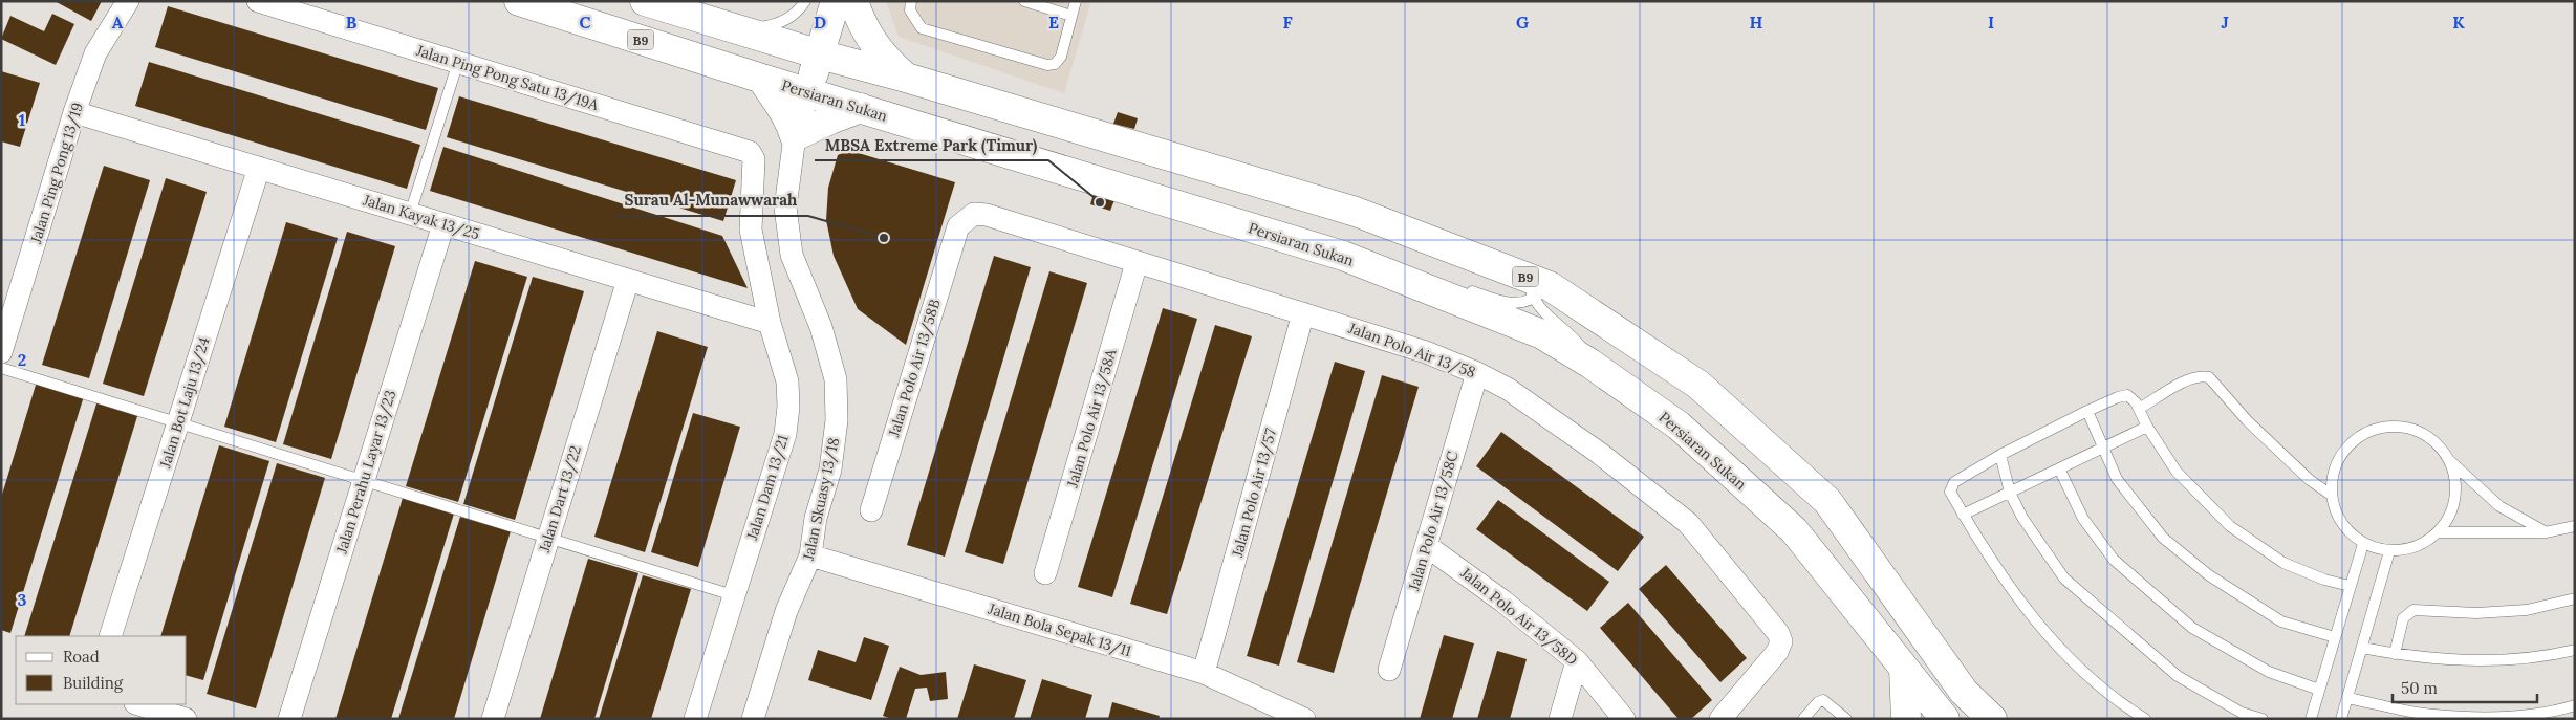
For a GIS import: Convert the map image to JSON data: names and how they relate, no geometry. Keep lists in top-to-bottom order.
{
  "streets": {
    "main road": ["B9", "Persiaran Sukan"],
    "street": [
      "Jalan Ping Pong Satu 13/19A",
      "Jalan Ping Pong 13/19",
      "Jalan Kayak 13/25",
      "Jalan Polo Air 13/58",
      "Jalan Polo Air 13/58B",
      "Jalan Bot Laju 13/24",
      "Jalan Polo Air 13/58A",
      "Jalan Perahu Layar 13/23",
      "Jalan Dam 13/21",
      "Jalan Polo Air 13/57",
      "Jalan Dart 13/22",
      "Jalan Skuasy 13/18",
      "Jalan Polo Air 13/58C",
      "Jalan Polo Air 13/58D",
      "Jalan Bola Sepak 13/11"
    ]
  },
  "crossings": [
    ["Jalan Ping Pong Satu 13/19A", "Jalan Dam 13/21"],
    ["Persiaran Sukan", "Jalan Skuasy 13/18"],
    ["Jalan Ping Pong 13/19", "Jalan Kayak 13/25"],
    ["Jalan Kayak 13/25", "Jalan Bot Laju 13/24"],
    ["Jalan Kayak 13/25", "Jalan Perahu Layar 13/23"],
    ["Jalan Kayak 13/25", "Jalan Dam 13/21"],
    ["Jalan Kayak 13/25", "Jalan Dart 13/22"],
    ["Jalan Polo Air 13/58", "Jalan Polo Air 13/58B"],
    ["Jalan Polo Air 13/58", "Jalan Polo Air 13/58A"],
    ["Jalan Polo Air 13/58", "Jalan Polo Air 13/57"],
    ["Jalan Polo Air 13/58", "Jalan Polo Air 13/58C"],
    ["Jalan Polo Air 13/57", "Jalan Bola Sepak 13/11"],
    ["Jalan Skuasy 13/18", "Jalan Bola Sepak 13/11"],
    ["Jalan Polo Air 13/58C", "Jalan Polo Air 13/58D"]
  ],
  "places": ["MBSA Extreme Park (Timur)", "Surau Al-Munawwarah"],
  "legend": ["Road", "Building"],
  "scale_bar": "50 m",
  "grid": {
    "columns": [
      "A",
      "B",
      "C",
      "D",
      "E",
      "F",
      "G",
      "H",
      "I",
      "J",
      "K"
    ],
    "rows": ["1", "2", "3"]
  }
}
